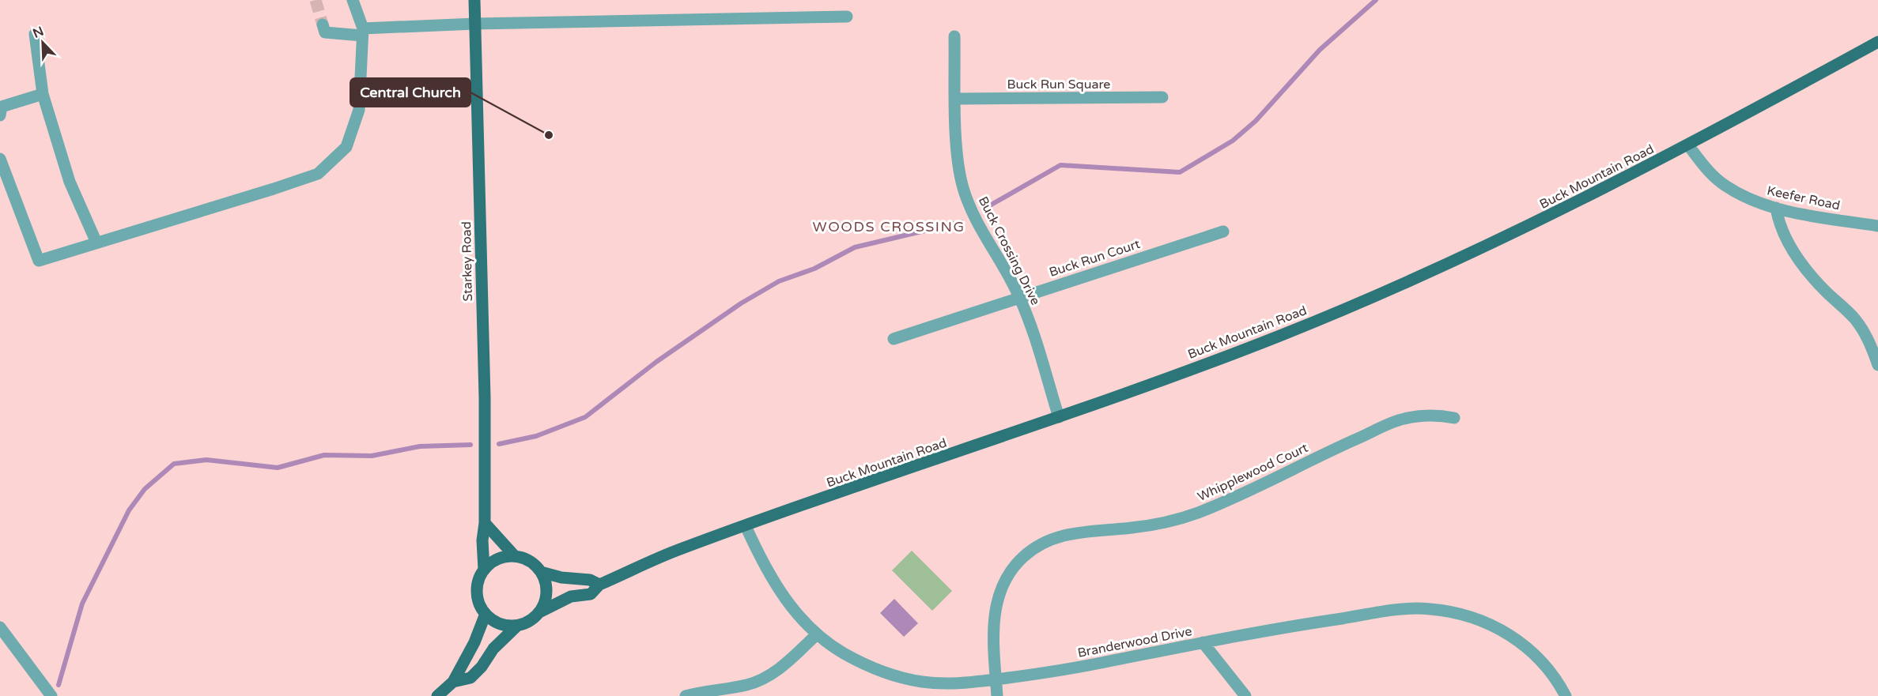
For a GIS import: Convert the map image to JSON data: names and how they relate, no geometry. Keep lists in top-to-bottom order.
{
  "streets": {
    "main road": ["Buck Mountain Road", "Starkey Road"],
    "street": [
      "Buck Run Square",
      "Keefer Road",
      "Buck Crossing Drive",
      "Buck Run Court",
      "Whipplewood Court",
      "Branderwood Drive"
    ]
  },
  "crossings": [
    ["Buck Run Square", "Buck Crossing Drive"],
    ["Buck Mountain Road", "Keefer Road"],
    ["Buck Mountain Road", "Buck Crossing Drive"],
    ["Buck Mountain Road", "Starkey Road"],
    ["Buck Mountain Road", "Branderwood Drive"],
    ["Buck Crossing Drive", "Buck Run Court"],
    ["Whipplewood Court", "Branderwood Drive"]
  ],
  "districts": ["WOODS CROSSING"],
  "places": ["Central Church"],
  "north": "top left"
}
